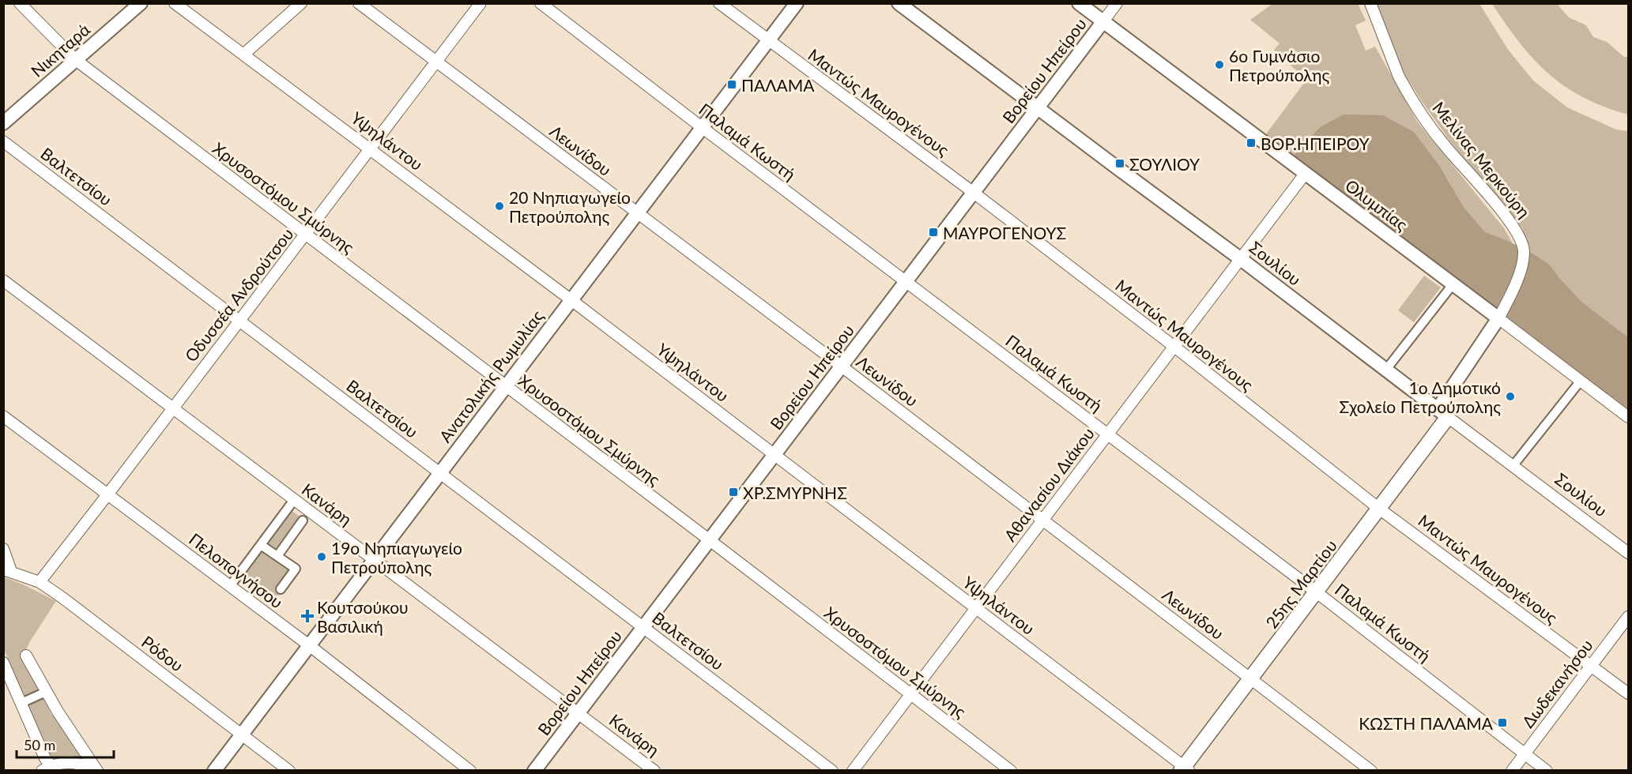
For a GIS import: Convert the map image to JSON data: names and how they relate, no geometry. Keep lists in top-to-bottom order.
{
  "streets": {
    "main road": ["25ης Μαρτίου"],
    "street": [
      "Νικηταρά",
      "Βορείου Ηπείρου",
      "Μαντώς Μαυρογένους",
      "Υψηλάντου",
      "Παλαμά Κωστή",
      "Λεωνίδου",
      "Μελίνας Μερκούρη",
      "Βαλτετσίου",
      "Χρυσοστόμου Σμύρνης",
      "Ολυμπίας",
      "Σουλίου",
      "Οδυσσέα Ανδρούτσου",
      "Ανατολικής Ρωμυλίας",
      "Αθανασίου Διάκου",
      "Κανάρη",
      "Πελοποννήσου",
      "Ρόδου",
      "Δωδεκανήσου"
    ]
  },
  "crossings": [
    ["Νικηταρά", "Χρυσοστόμου Σμύρνης"],
    ["Βορείου Ηπείρου", "Μαντώς Μαυρογένους"],
    ["Βορείου Ηπείρου", "Υψηλάντου"],
    ["Βορείου Ηπείρου", "Παλαμά Κωστή"],
    ["Βορείου Ηπείρου", "Λεωνίδου"],
    ["Βορείου Ηπείρου", "Βαλτετσίου"],
    ["Βορείου Ηπείρου", "Χρυσοστόμου Σμύρνης"],
    ["Βορείου Ηπείρου", "Ολυμπίας"],
    ["Βορείου Ηπείρου", "Σουλίου"],
    ["Βορείου Ηπείρου", "Κανάρη"],
    ["Μαντώς Μαυρογένους", "Ανατολικής Ρωμυλίας"],
    ["Μαντώς Μαυρογένους", "Αθανασίου Διάκου"],
    ["Μαντώς Μαυρογένους", "25ης Μαρτίου"],
    ["Μαντώς Μαυρογένους", "Δωδεκανήσου"],
    ["Υψηλάντου", "Οδυσσέα Ανδρούτσου"],
    ["Υψηλάντου", "Ανατολικής Ρωμυλίας"],
    ["Υψηλάντου", "Αθανασίου Διάκου"],
    ["Υψηλάντου", "25ης Μαρτίου"],
    ["Παλαμά Κωστή", "Ανατολικής Ρωμυλίας"],
    ["Παλαμά Κωστή", "Αθανασίου Διάκου"],
    ["Παλαμά Κωστή", "25ης Μαρτίου"],
    ["Παλαμά Κωστή", "Δωδεκανήσου"],
    ["Λεωνίδου", "Οδυσσέα Ανδρούτσου"],
    ["Λεωνίδου", "Ανατολικής Ρωμυλίας"],
    ["Λεωνίδου", "Αθανασίου Διάκου"],
    ["Λεωνίδου", "25ης Μαρτίου"],
    ["Μελίνας Μερκούρη", "Ολυμπίας"],
    ["Μελίνας Μερκούρη", "Σουλίου"],
    ["Μελίνας Μερκούρη", "25ης Μαρτίου"],
    ["Βαλτετσίου", "Οδυσσέα Ανδρούτσου"],
    ["Βαλτετσίου", "Ανατολικής Ρωμυλίας"],
    ["Χρυσοστόμου Σμύρνης", "Οδυσσέα Ανδρούτσου"],
    ["Χρυσοστόμου Σμύρνης", "Ανατολικής Ρωμυλίας"],
    ["Χρυσοστόμου Σμύρνης", "Αθανασίου Διάκου"],
    ["Ολυμπίας", "Αθανασίου Διάκου"],
    ["Σουλίου", "Αθανασίου Διάκου"],
    ["Σουλίου", "25ης Μαρτίου"],
    ["Οδυσσέα Ανδρούτσου", "Κανάρη"],
    ["Οδυσσέα Ανδρούτσου", "Πελοποννήσου"],
    ["Οδυσσέα Ανδρούτσου", "Ρόδου"],
    ["Ανατολικής Ρωμυλίας", "Κανάρη"],
    ["Ανατολικής Ρωμυλίας", "Πελοποννήσου"],
    ["Ανατολικής Ρωμυλίας", "Ρόδου"]
  ],
  "places": {
    "other": [
      "6ο Γυμνάσιο Πετρούπολης",
      "20 Νηπιαγωγείο Πετρούπολης",
      "1ο Δημοτικό Σχολείο Πετρούπολης",
      "19ο Νηπιαγωγείο Πετρούπολης"
    ],
    "transit": [
      "ΠΑΛΑΜΑ",
      "ΒΟΡ.ΗΠΕΙΡΟΥ",
      "ΣΟΥΛΙΟΥ",
      "ΜΑΥΡΟΓΕΝΟΥΣ",
      "ΧΡ.ΣΜΥΡΝΗΣ",
      "ΚΩΣΤΗ ΠΑΛΑΜΑ"
    ],
    "health": ["Κουτσούκου Βασιλική"]
  },
  "scale_bar": "50 m"
}
